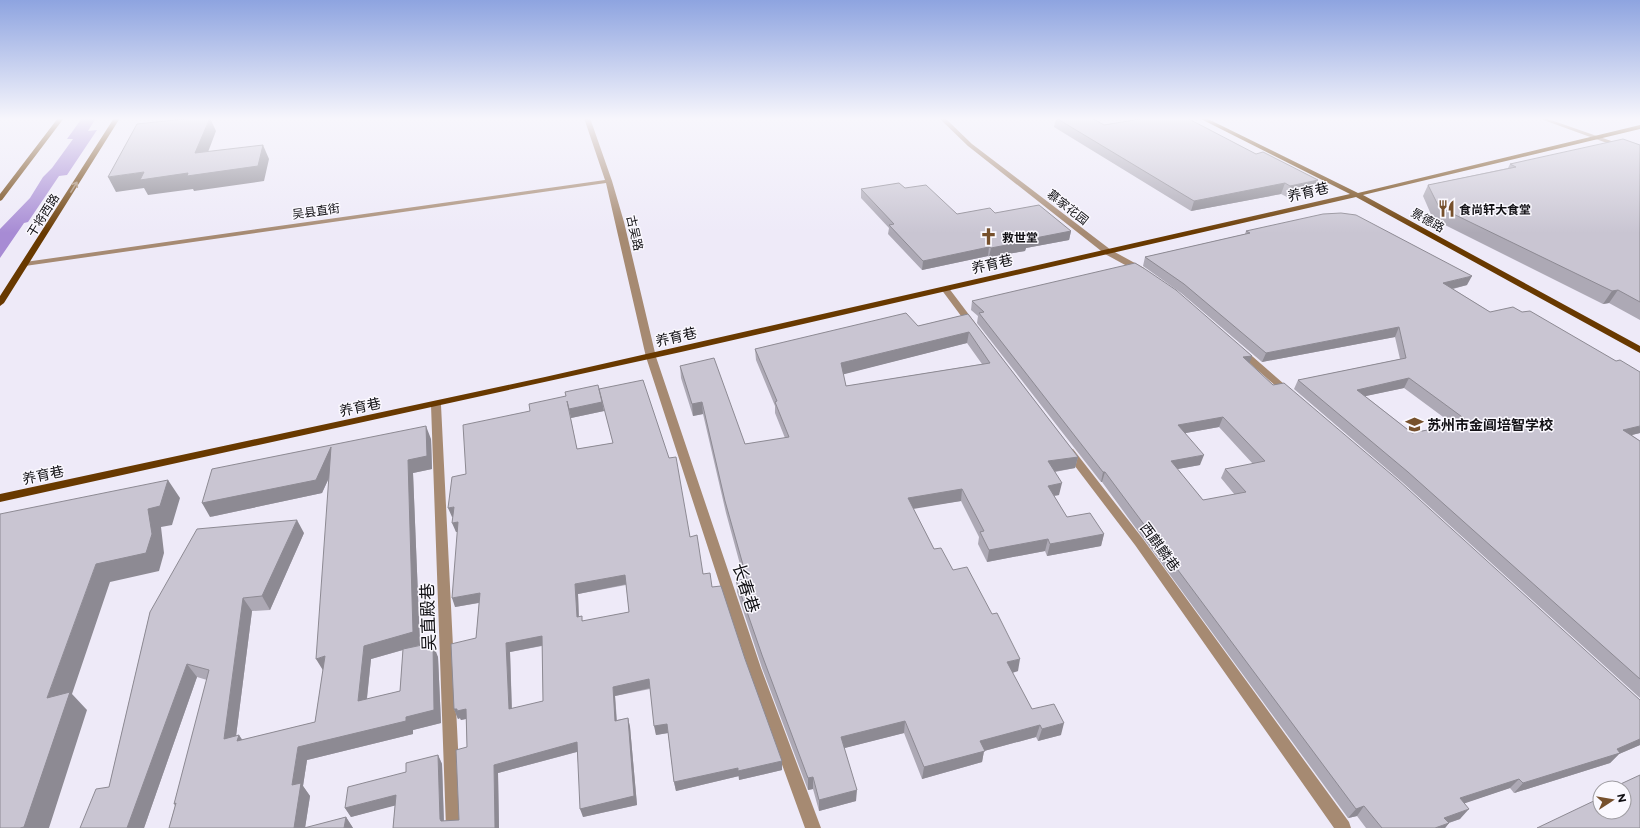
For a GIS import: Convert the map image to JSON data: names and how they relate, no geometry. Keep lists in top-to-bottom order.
{
  "streets": {
    "main road": ["养育巷", "干将西路", "景德路"],
    "street": [
      "慕家花园",
      "吴县直街",
      "古吴路",
      "西麒麟巷",
      "长春巷",
      "吴直殿巷"
    ]
  },
  "crossings": [
    ["养育巷", "慕家花园"],
    ["养育巷", "景德路"],
    ["养育巷", "古吴路"],
    ["养育巷", "长春巷"],
    ["养育巷", "吴直殿巷"],
    ["吴县直街", "干将西路"],
    ["吴县直街", "古吴路"],
    ["古吴路", "长春巷"]
  ],
  "places": {
    "restaurant": ["食尚轩大食堂"],
    "church": ["救世堂"],
    "school or university": ["苏州市金阊培智学校"]
  },
  "north": "right"
}
